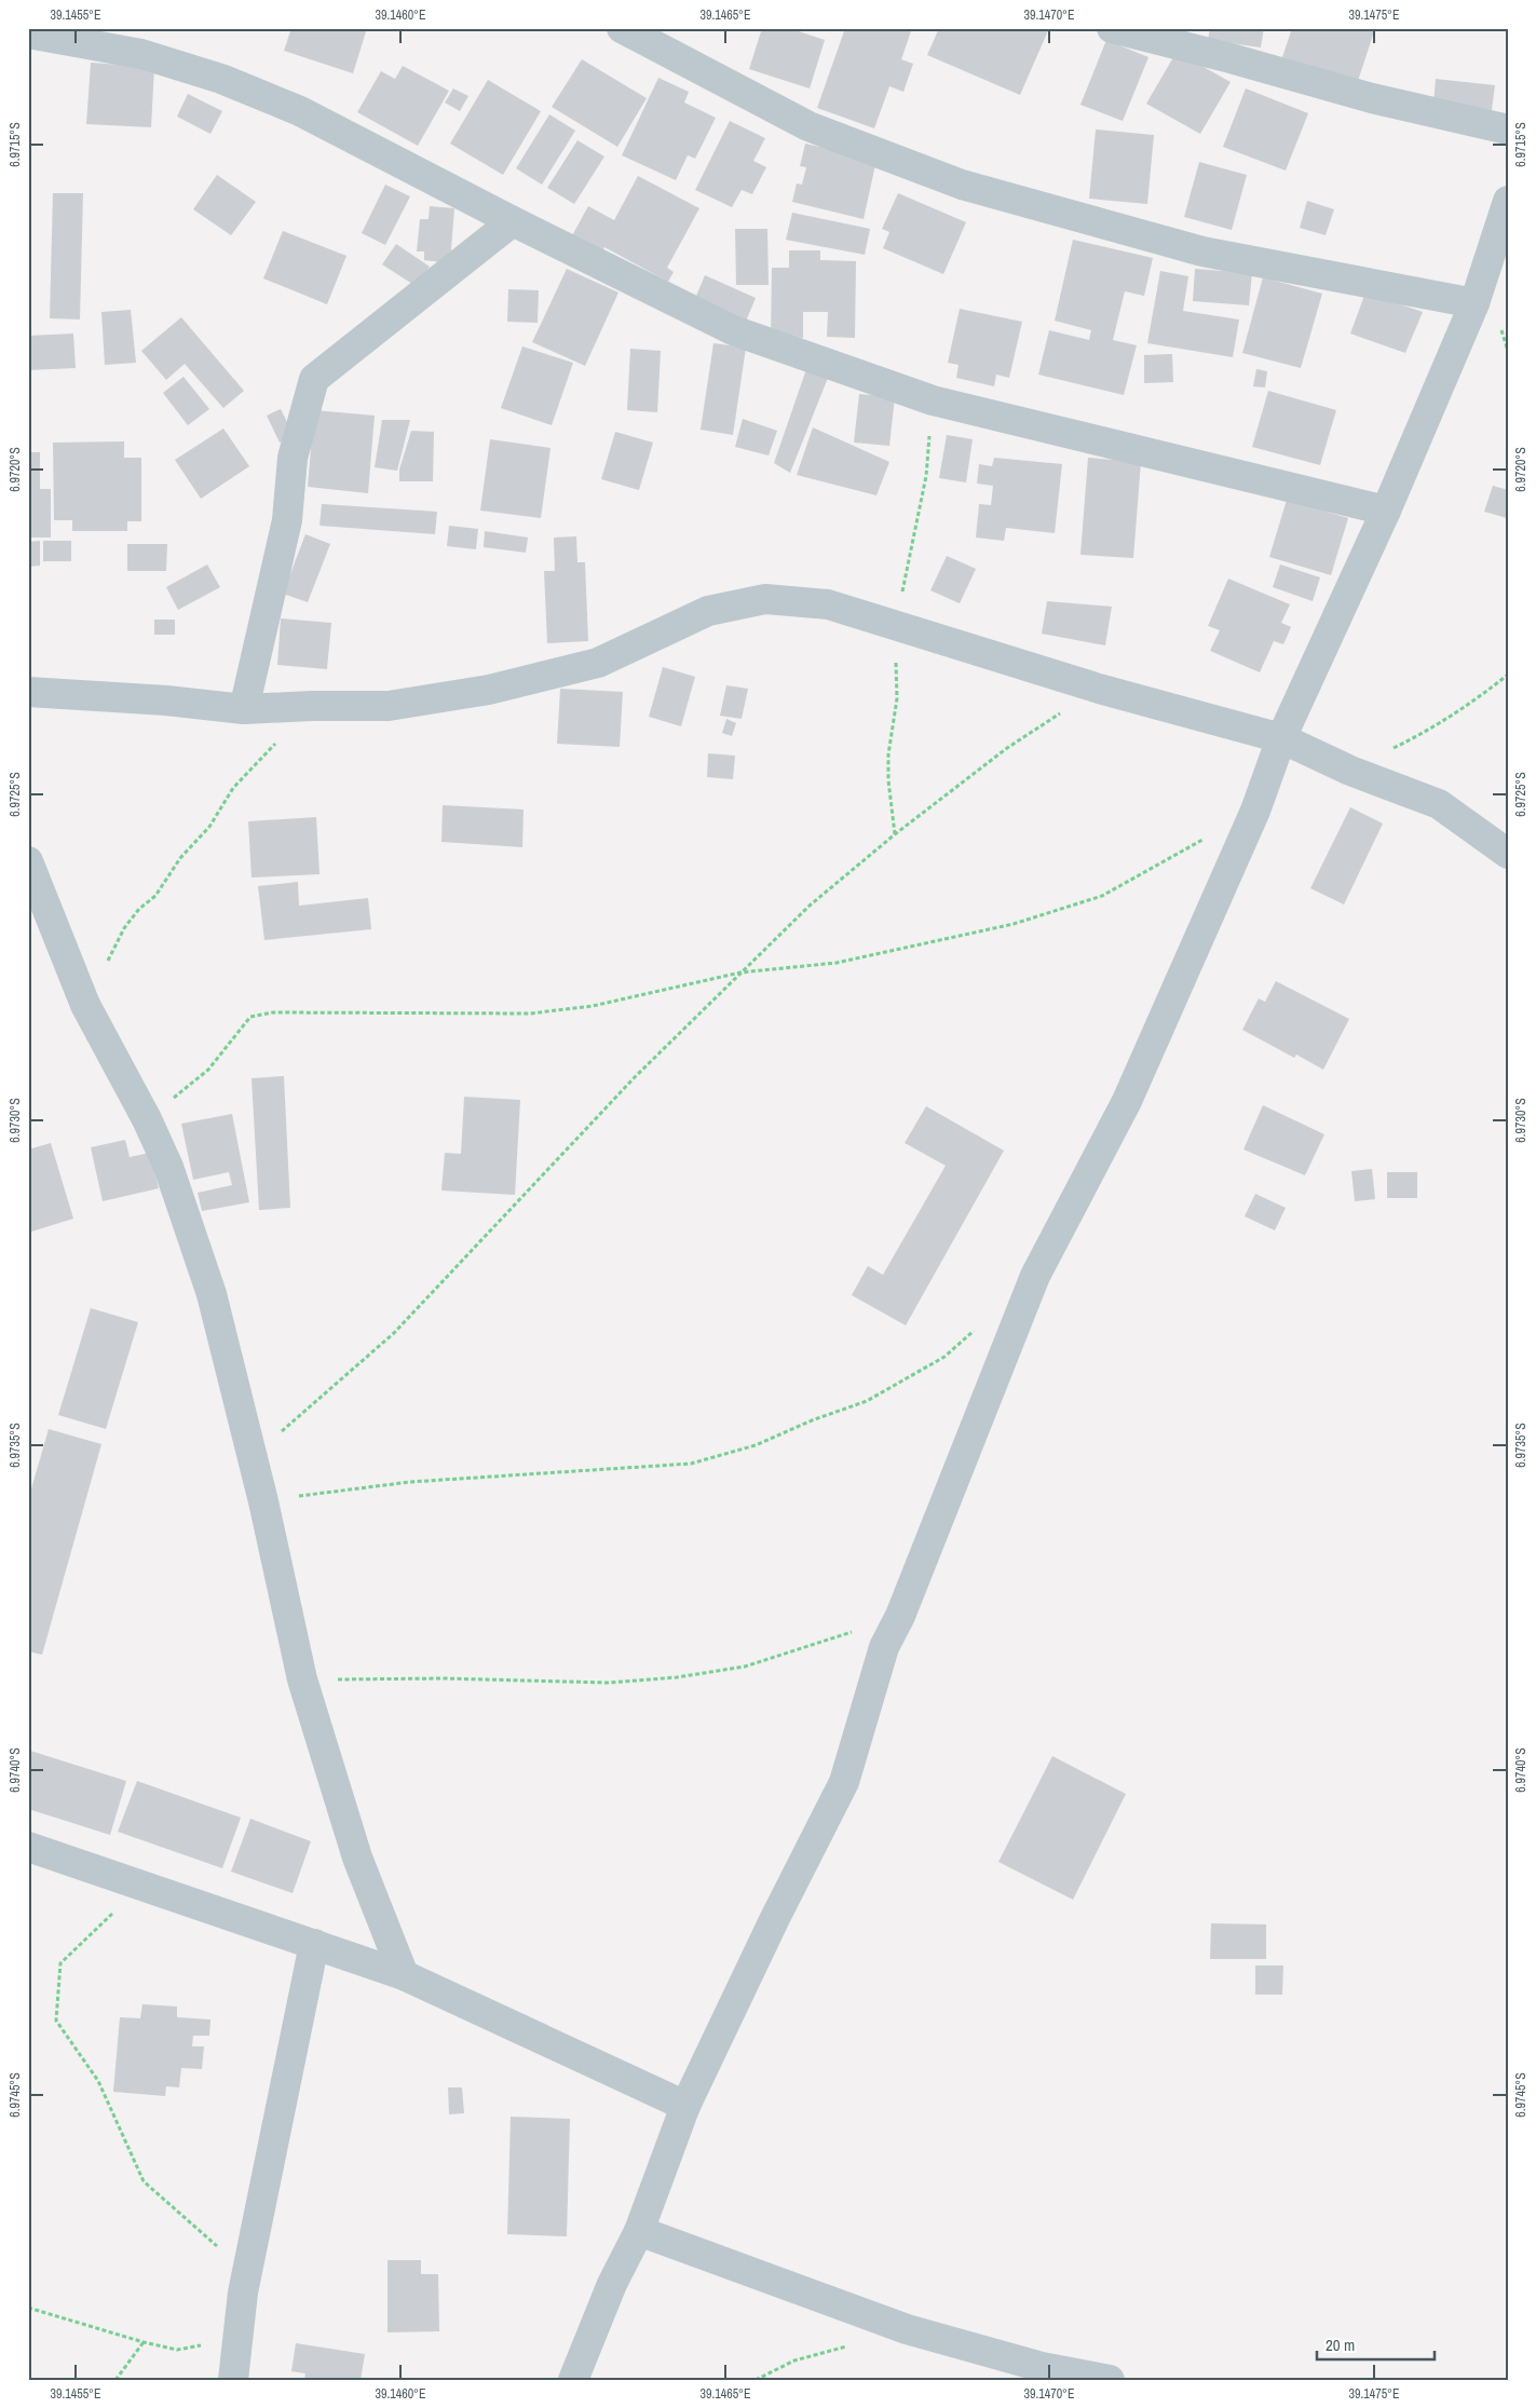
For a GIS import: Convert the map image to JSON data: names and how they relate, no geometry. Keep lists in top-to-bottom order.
{
  "scale_bar": "20 m",
  "coordinates": [
    "39.1455°E",
    "39.1460°E",
    "39.1465°E",
    "39.1470°E",
    "39.1475°E",
    "6.9715°S",
    "6.9720°S",
    "6.9725°S",
    "6.9730°S",
    "6.9735°S",
    "6.9740°S",
    "6.9745°S"
  ]
}
